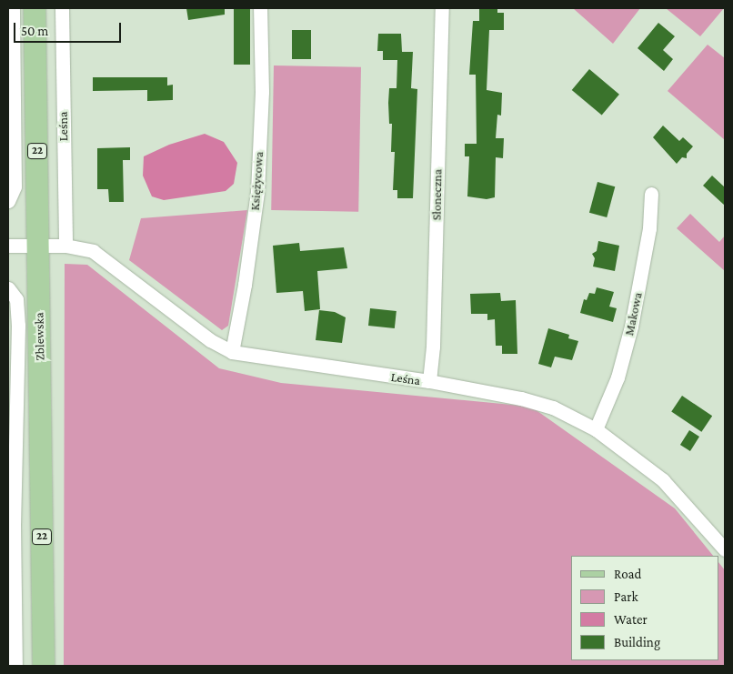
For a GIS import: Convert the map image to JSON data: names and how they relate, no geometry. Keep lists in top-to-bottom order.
{
  "streets": {
    "main road": ["22", "Zblewska"],
    "street": [
      "Leśna",
      "Księżycowa",
      "Słoneczna",
      "Makowa"
    ]
  },
  "crossings": [
    ["Leśna", "Księżycowa"],
    ["Leśna", "Słoneczna"],
    ["Leśna", "Makowa"],
    ["Leśna", "Zblewska"]
  ],
  "legend": [
    "Road",
    "Park",
    "Water",
    "Building"
  ],
  "scale_bar": "50 m"
}
